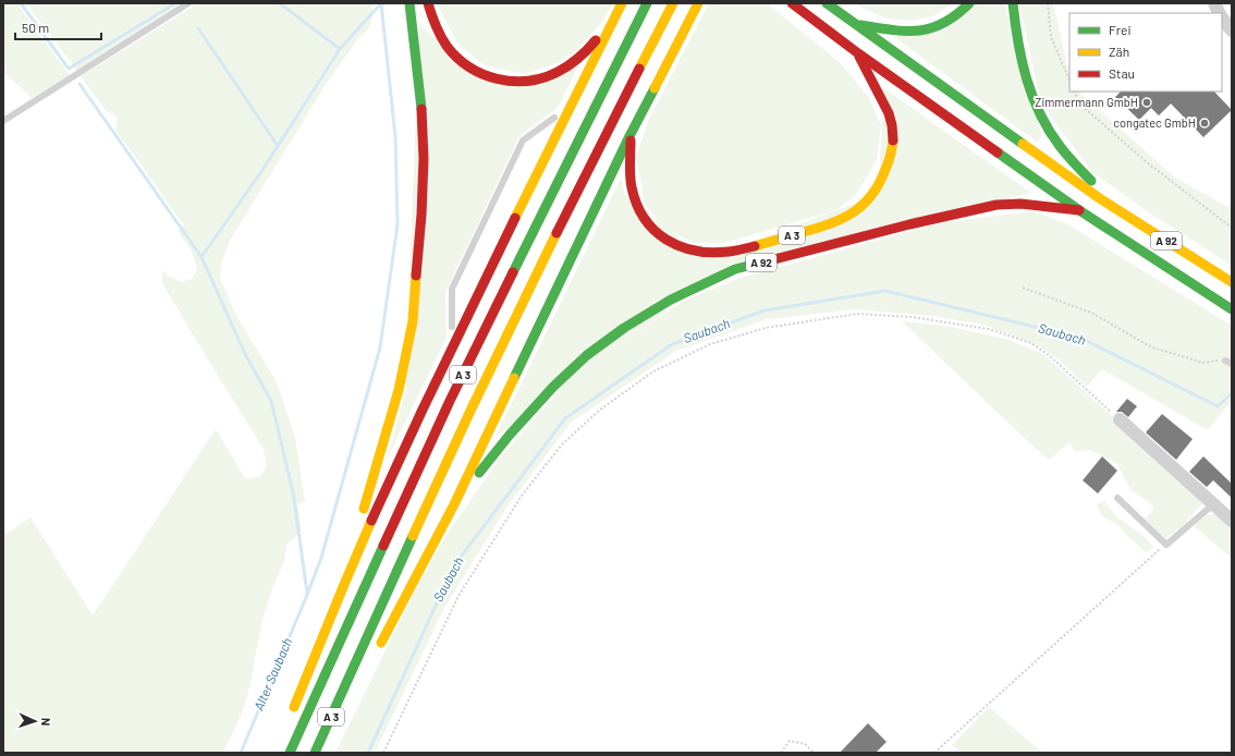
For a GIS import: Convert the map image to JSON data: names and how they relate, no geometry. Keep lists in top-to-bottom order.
{
  "streets": {
    "highway": ["A 3", "A 92"]
  },
  "crossings": [
    ["A 3", "A 92"]
  ],
  "water": ["Saubach", "Alter Saubach"],
  "places": ["Zimmermann GmbH", "congatec GmbH"],
  "legend": ["Frei", "Zäh", "Stau"],
  "scale_bar": "50 m",
  "north": "right"
}
